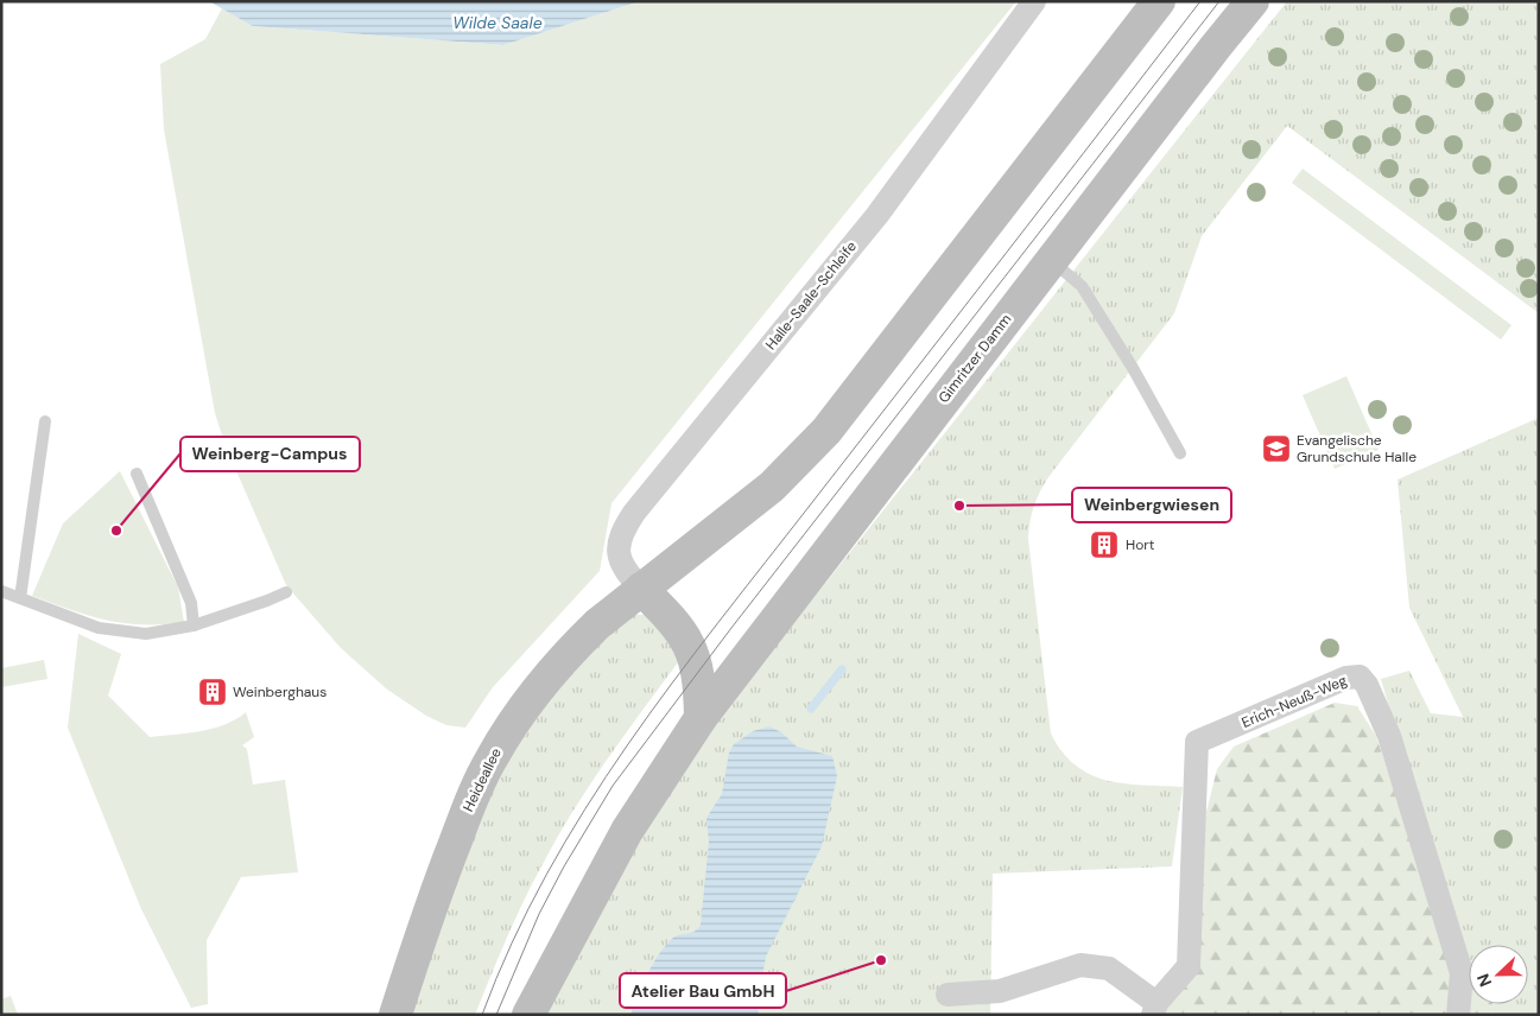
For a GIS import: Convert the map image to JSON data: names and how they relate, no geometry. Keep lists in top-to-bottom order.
{
  "streets": {
    "main road": ["Gimritzer Damm", "Heideallee"],
    "street": ["Halle-Saale-Schleife", "Erich-Neuß-Weg"]
  },
  "crossings": [
    ["Halle-Saale-Schleife", "Heideallee"]
  ],
  "water": ["Wilde Saale"],
  "places": {
    "school or university": ["Evangelische Grundschule Halle"],
    "other": ["Weinbergwiesen", "Weinberg-Campus", "Atelier Bau GmbH"],
    "building": ["Hort", "Weinberghaus"]
  },
  "north": "left"
}
